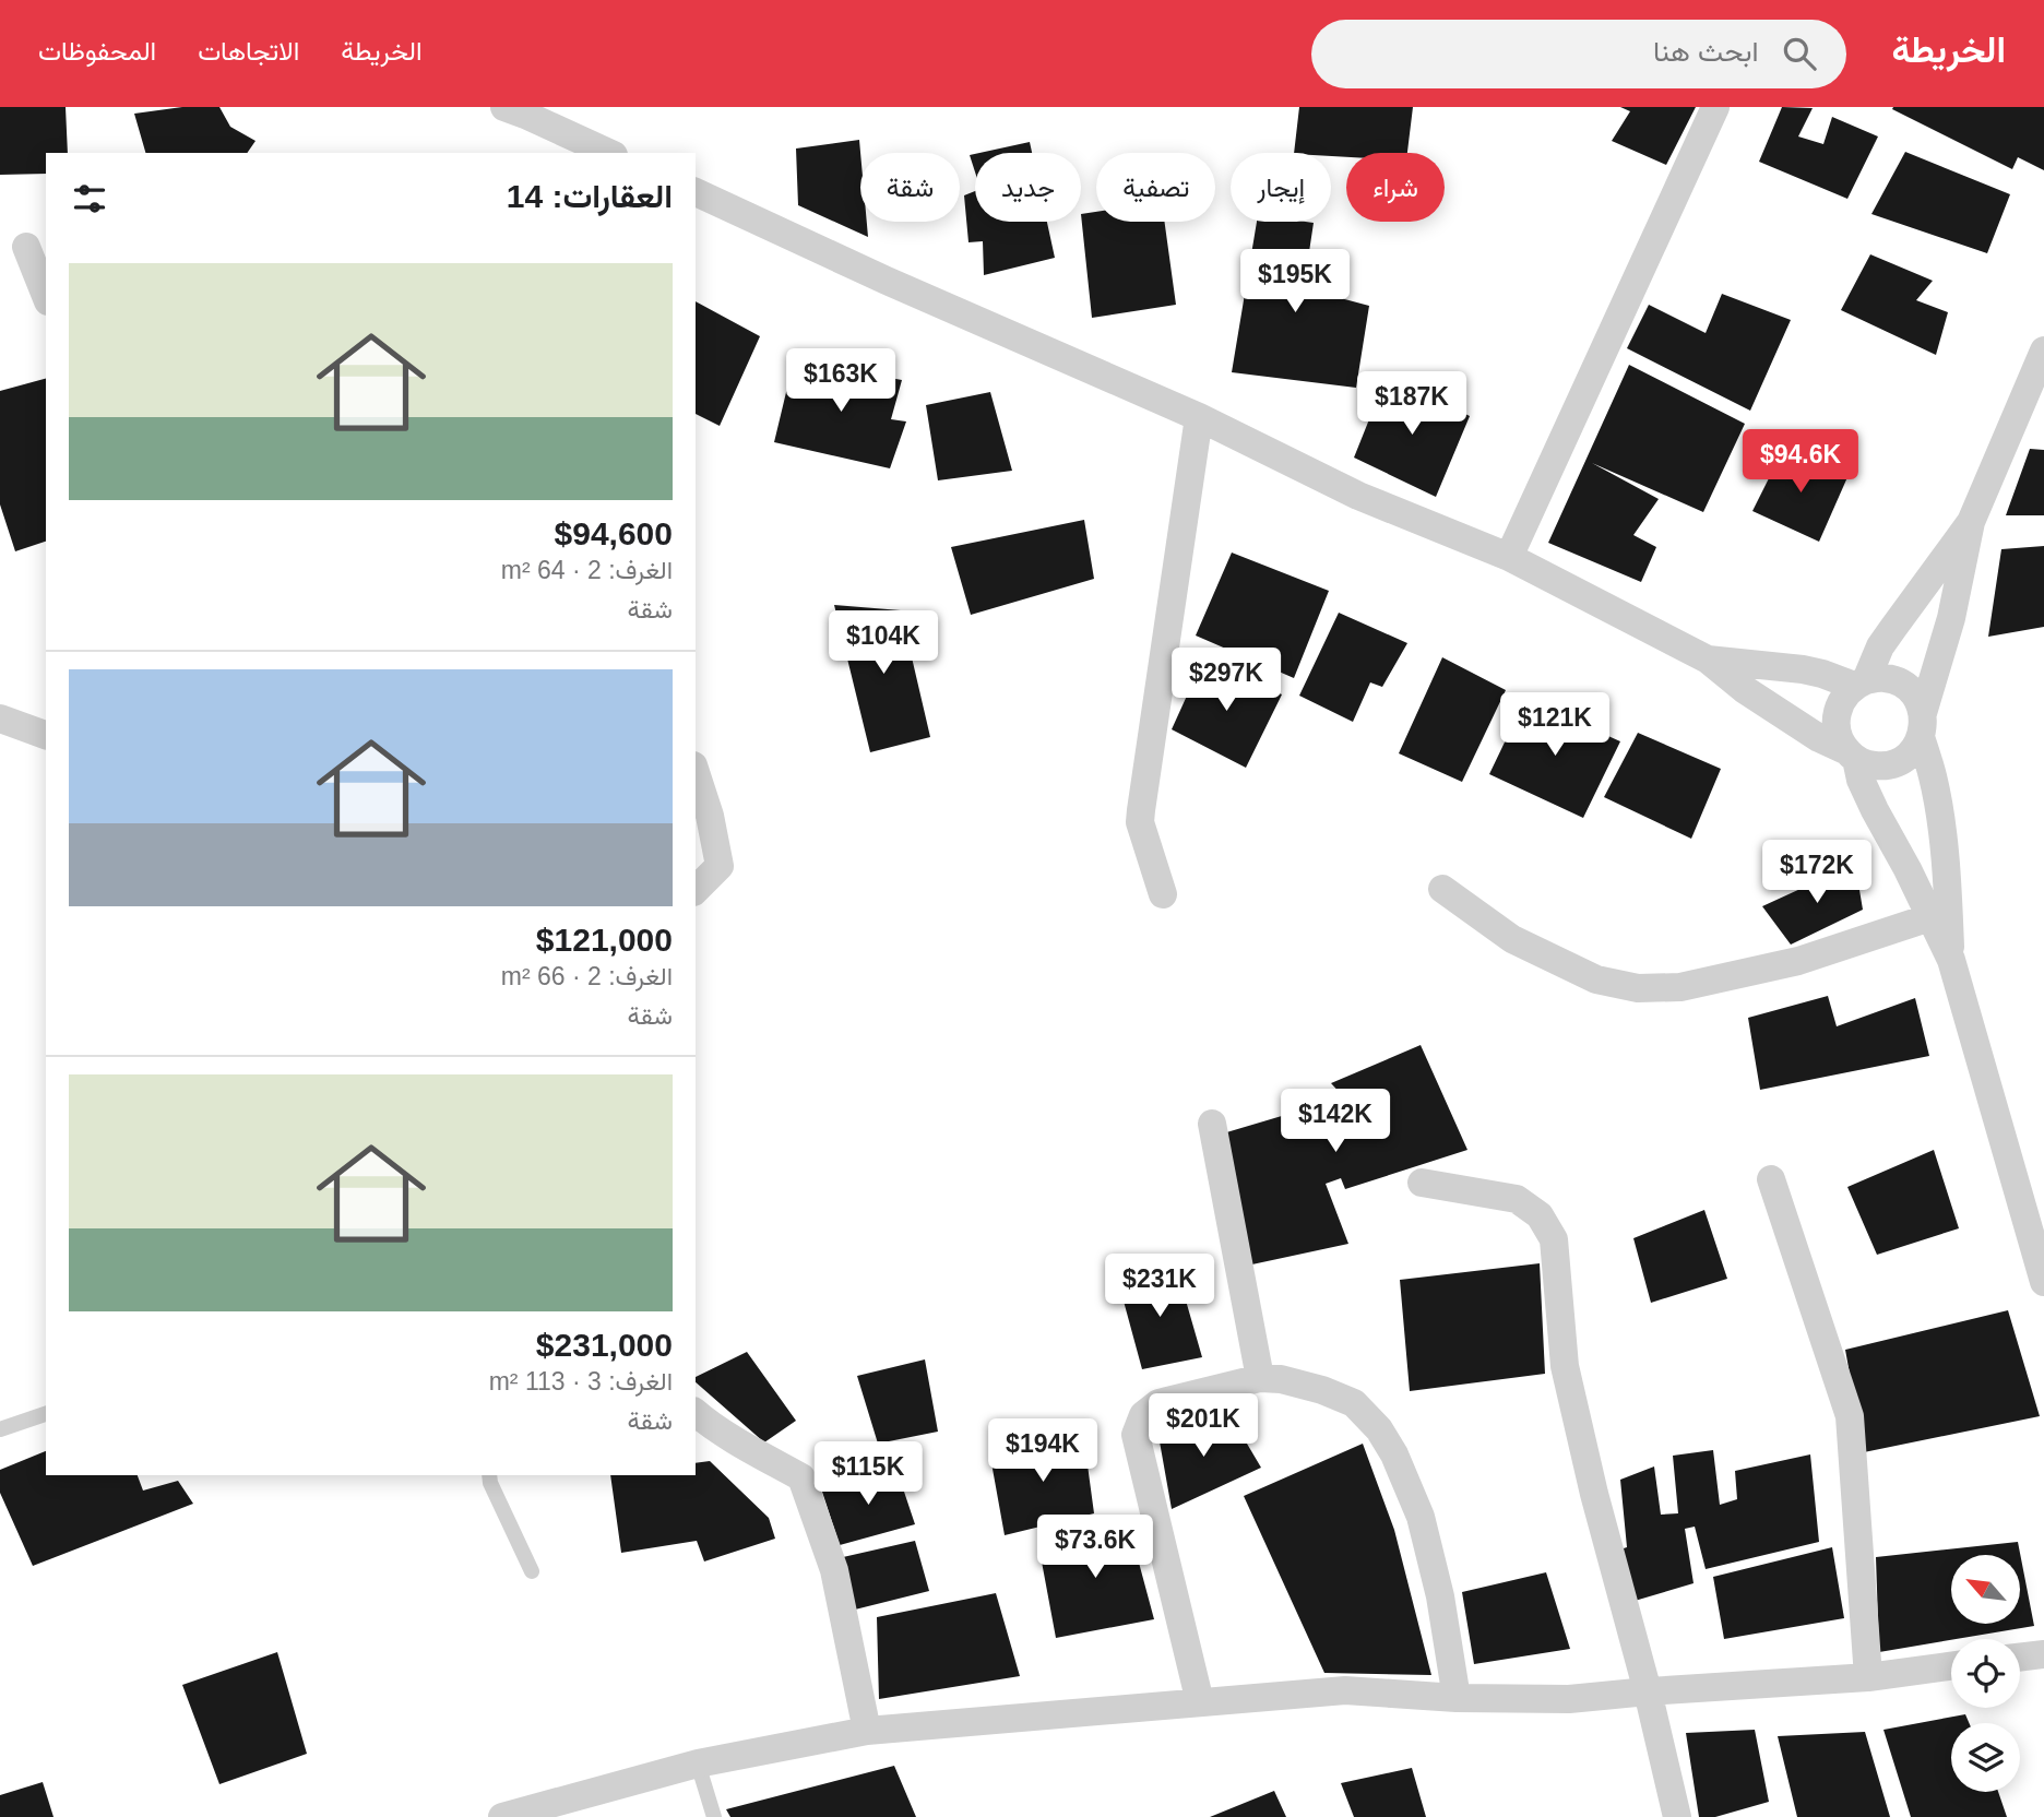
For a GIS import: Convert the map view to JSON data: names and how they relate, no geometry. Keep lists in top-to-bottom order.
{
  "north": "top left",
  "page": {
    "header": "الخريطة",
    "search": "ابحث هنا",
    "nav": ["الخريطة", "الاتجاهات", "المحفوظات"],
    "chip": [
      "شراء",
      "إيجار",
      "تصفية",
      "جديد",
      "شقة"
    ],
    "heading": "العقارات: 14",
    "list": [
      {
        "name": "$94,600",
        "note": "الغرف: 2 · 64 m² · شقة"
      },
      {
        "name": "$121,000",
        "note": "الغرف: 2 · 66 m² · شقة"
      },
      {
        "name": "$231,000",
        "note": "الغرف: 3 · 113 m² · شقة"
      }
    ],
    "price": [
      "$195K",
      "$163K",
      "$187K",
      "$94.6K",
      "$104K",
      "$297K",
      "$121K",
      "$172K",
      "$142K",
      "$231K",
      "$201K",
      "$194K",
      "$115K",
      "$73.6K"
    ]
  }
}
